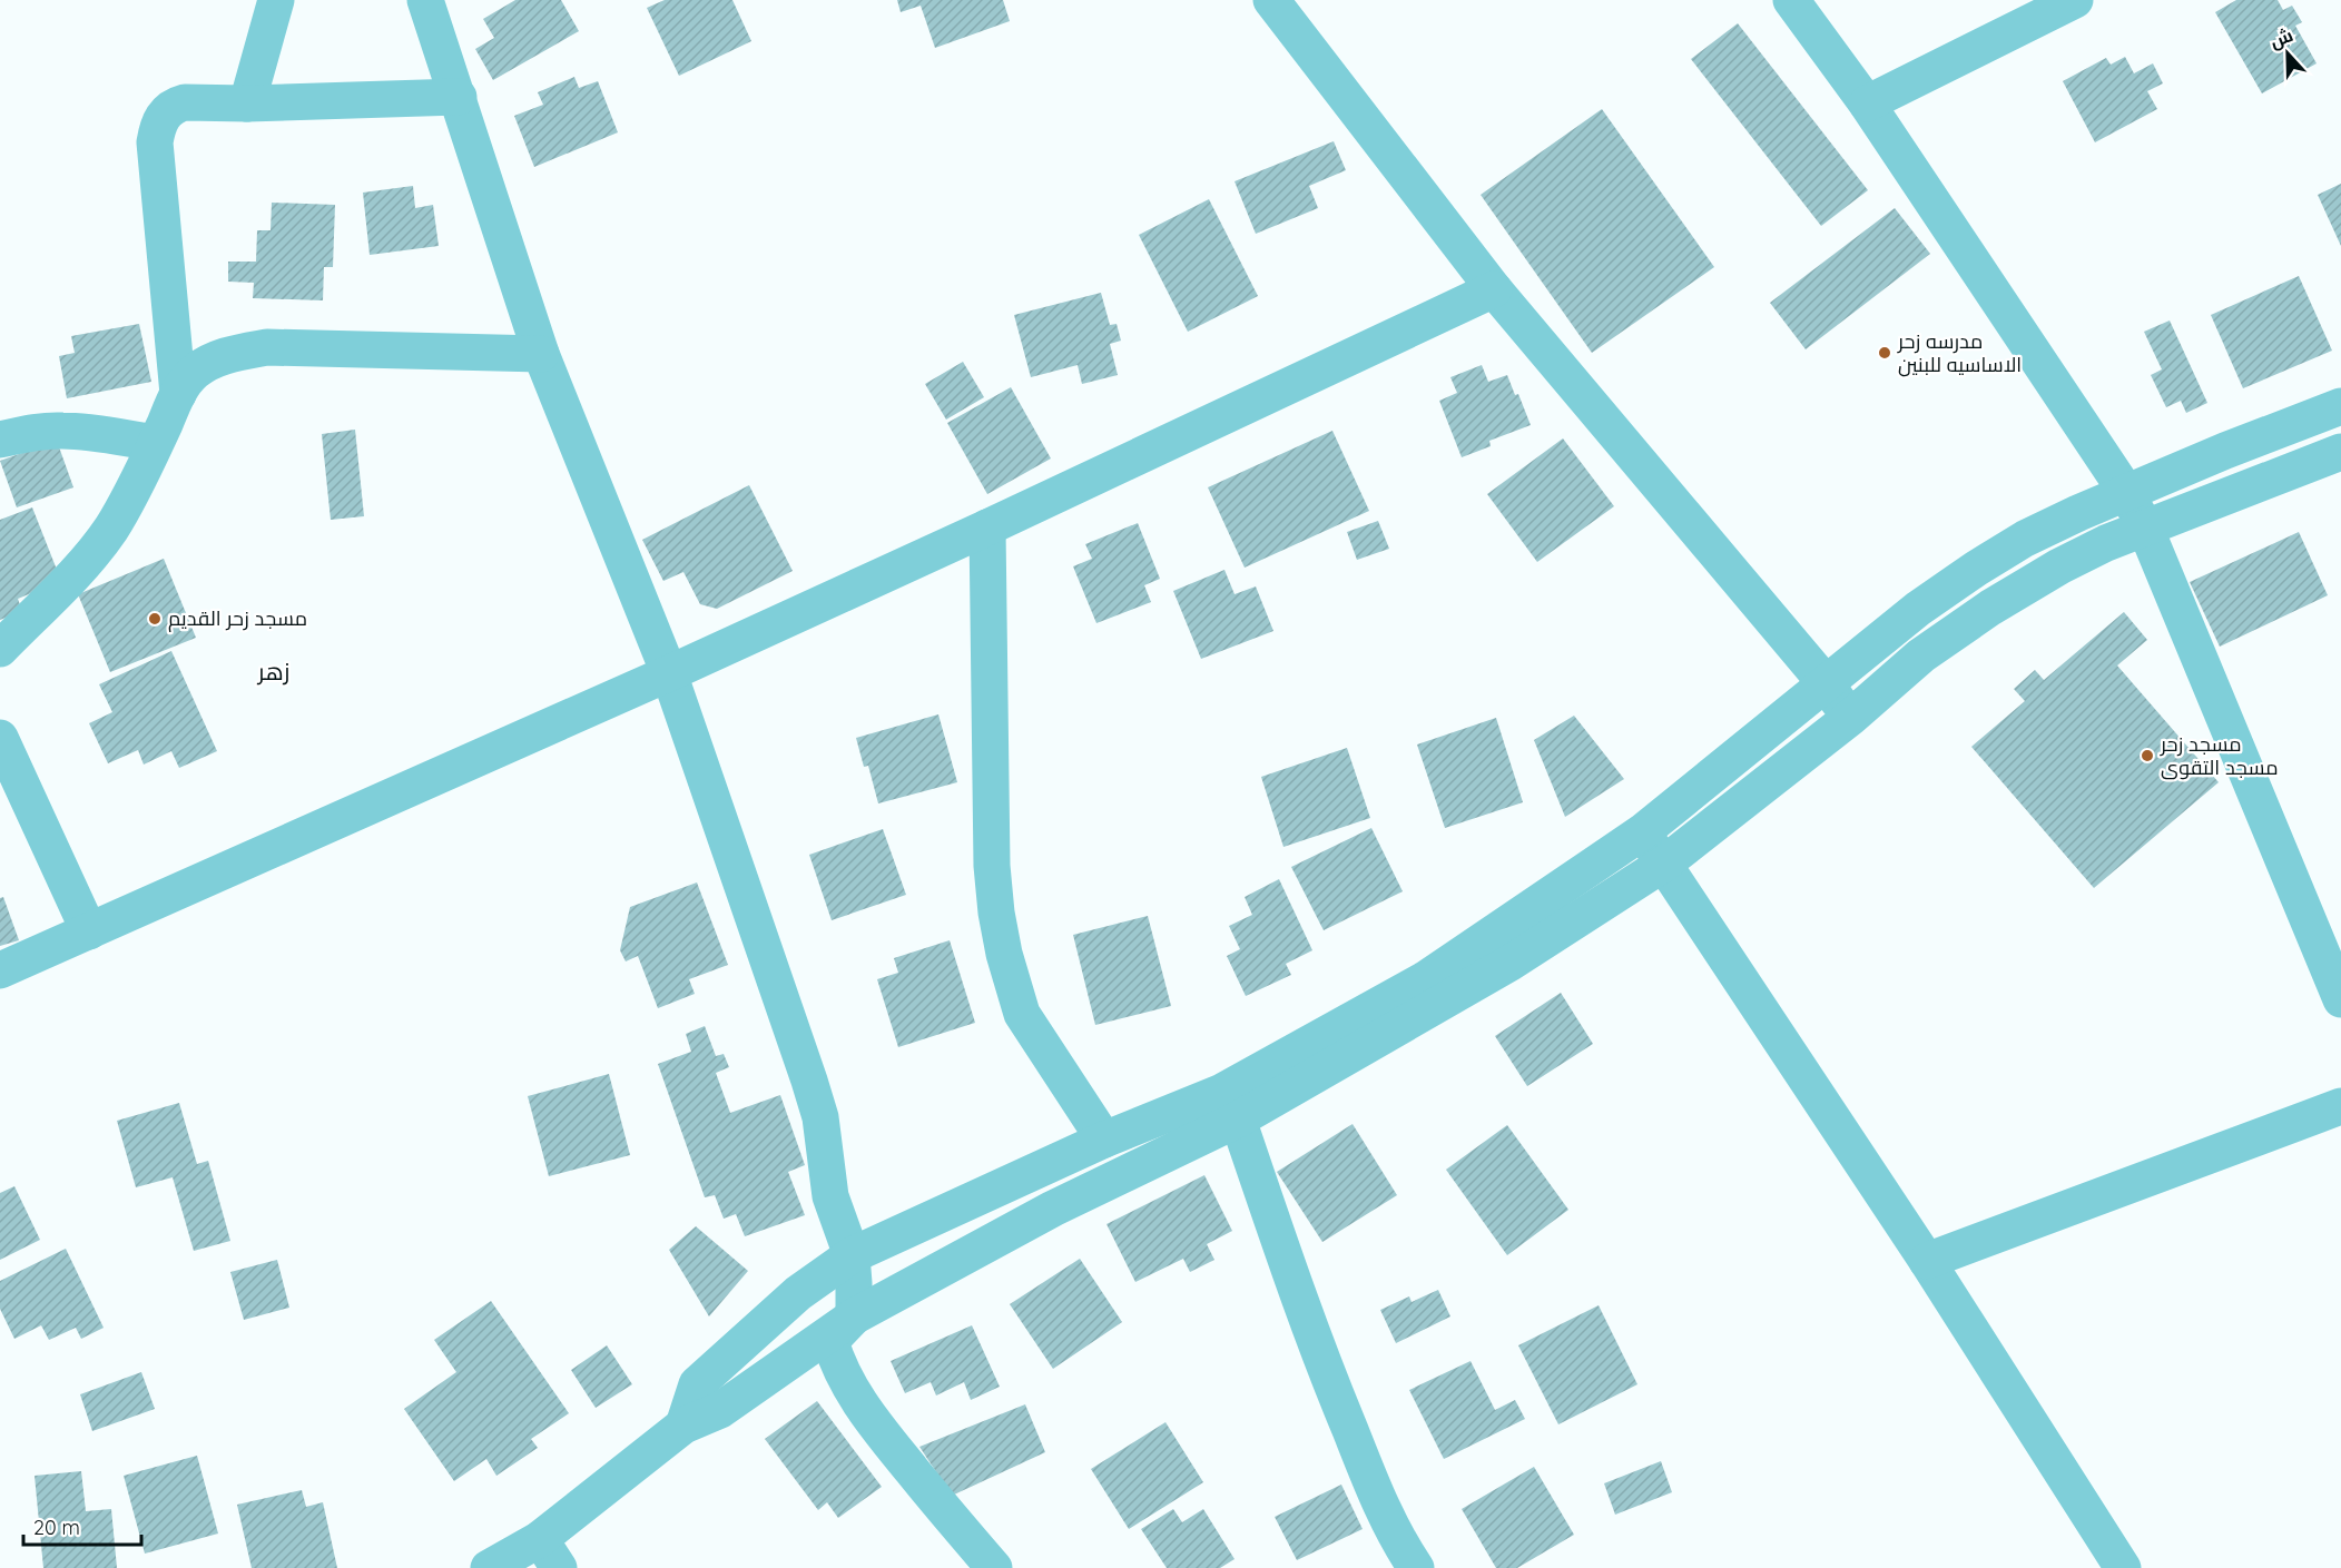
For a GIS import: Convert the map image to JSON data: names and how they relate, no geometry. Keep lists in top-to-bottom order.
{
  "districts": ["زهر"],
  "places": ["مدرسه زحر الاساسيه للبنين", "مسجد زحر القديم", "مسجد زحر مسجد التقوى"],
  "scale_bar": "20 m",
  "north": "top"
}
